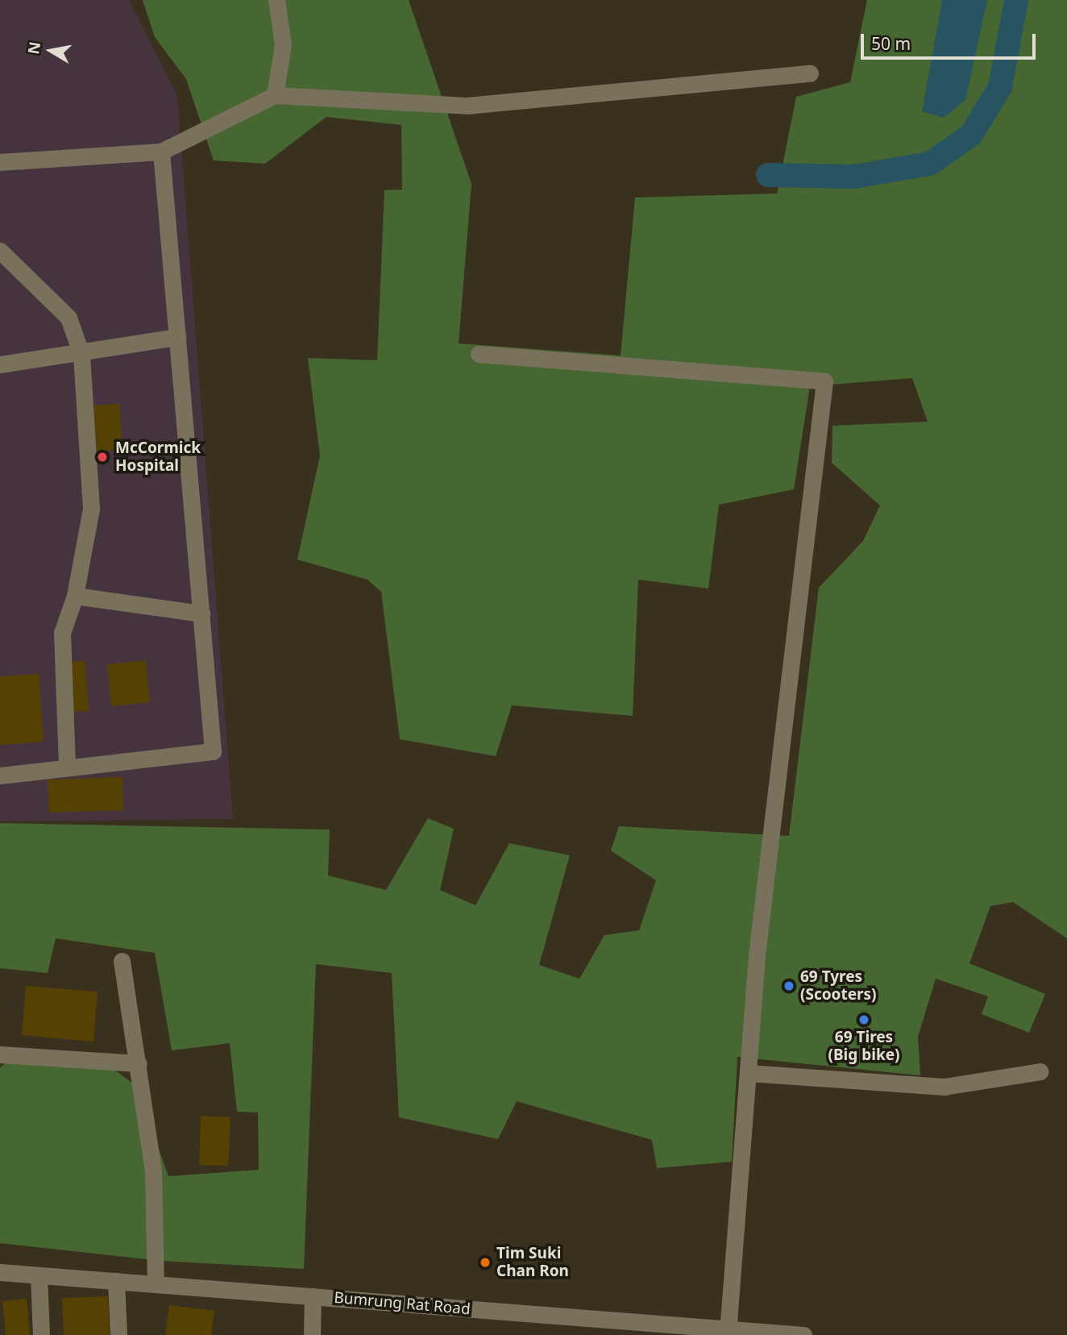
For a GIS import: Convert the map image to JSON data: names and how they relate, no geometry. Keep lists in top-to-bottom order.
{
  "streets": {
    "street": ["Bumrung Rat Road"]
  },
  "places": [
    "McCormick Hospital",
    "69 Tyres (Scooters)",
    "69 Tires (Big bike)",
    "Tim Suki Chan Ron"
  ],
  "scale_bar": "50 m",
  "north": "left"
}
